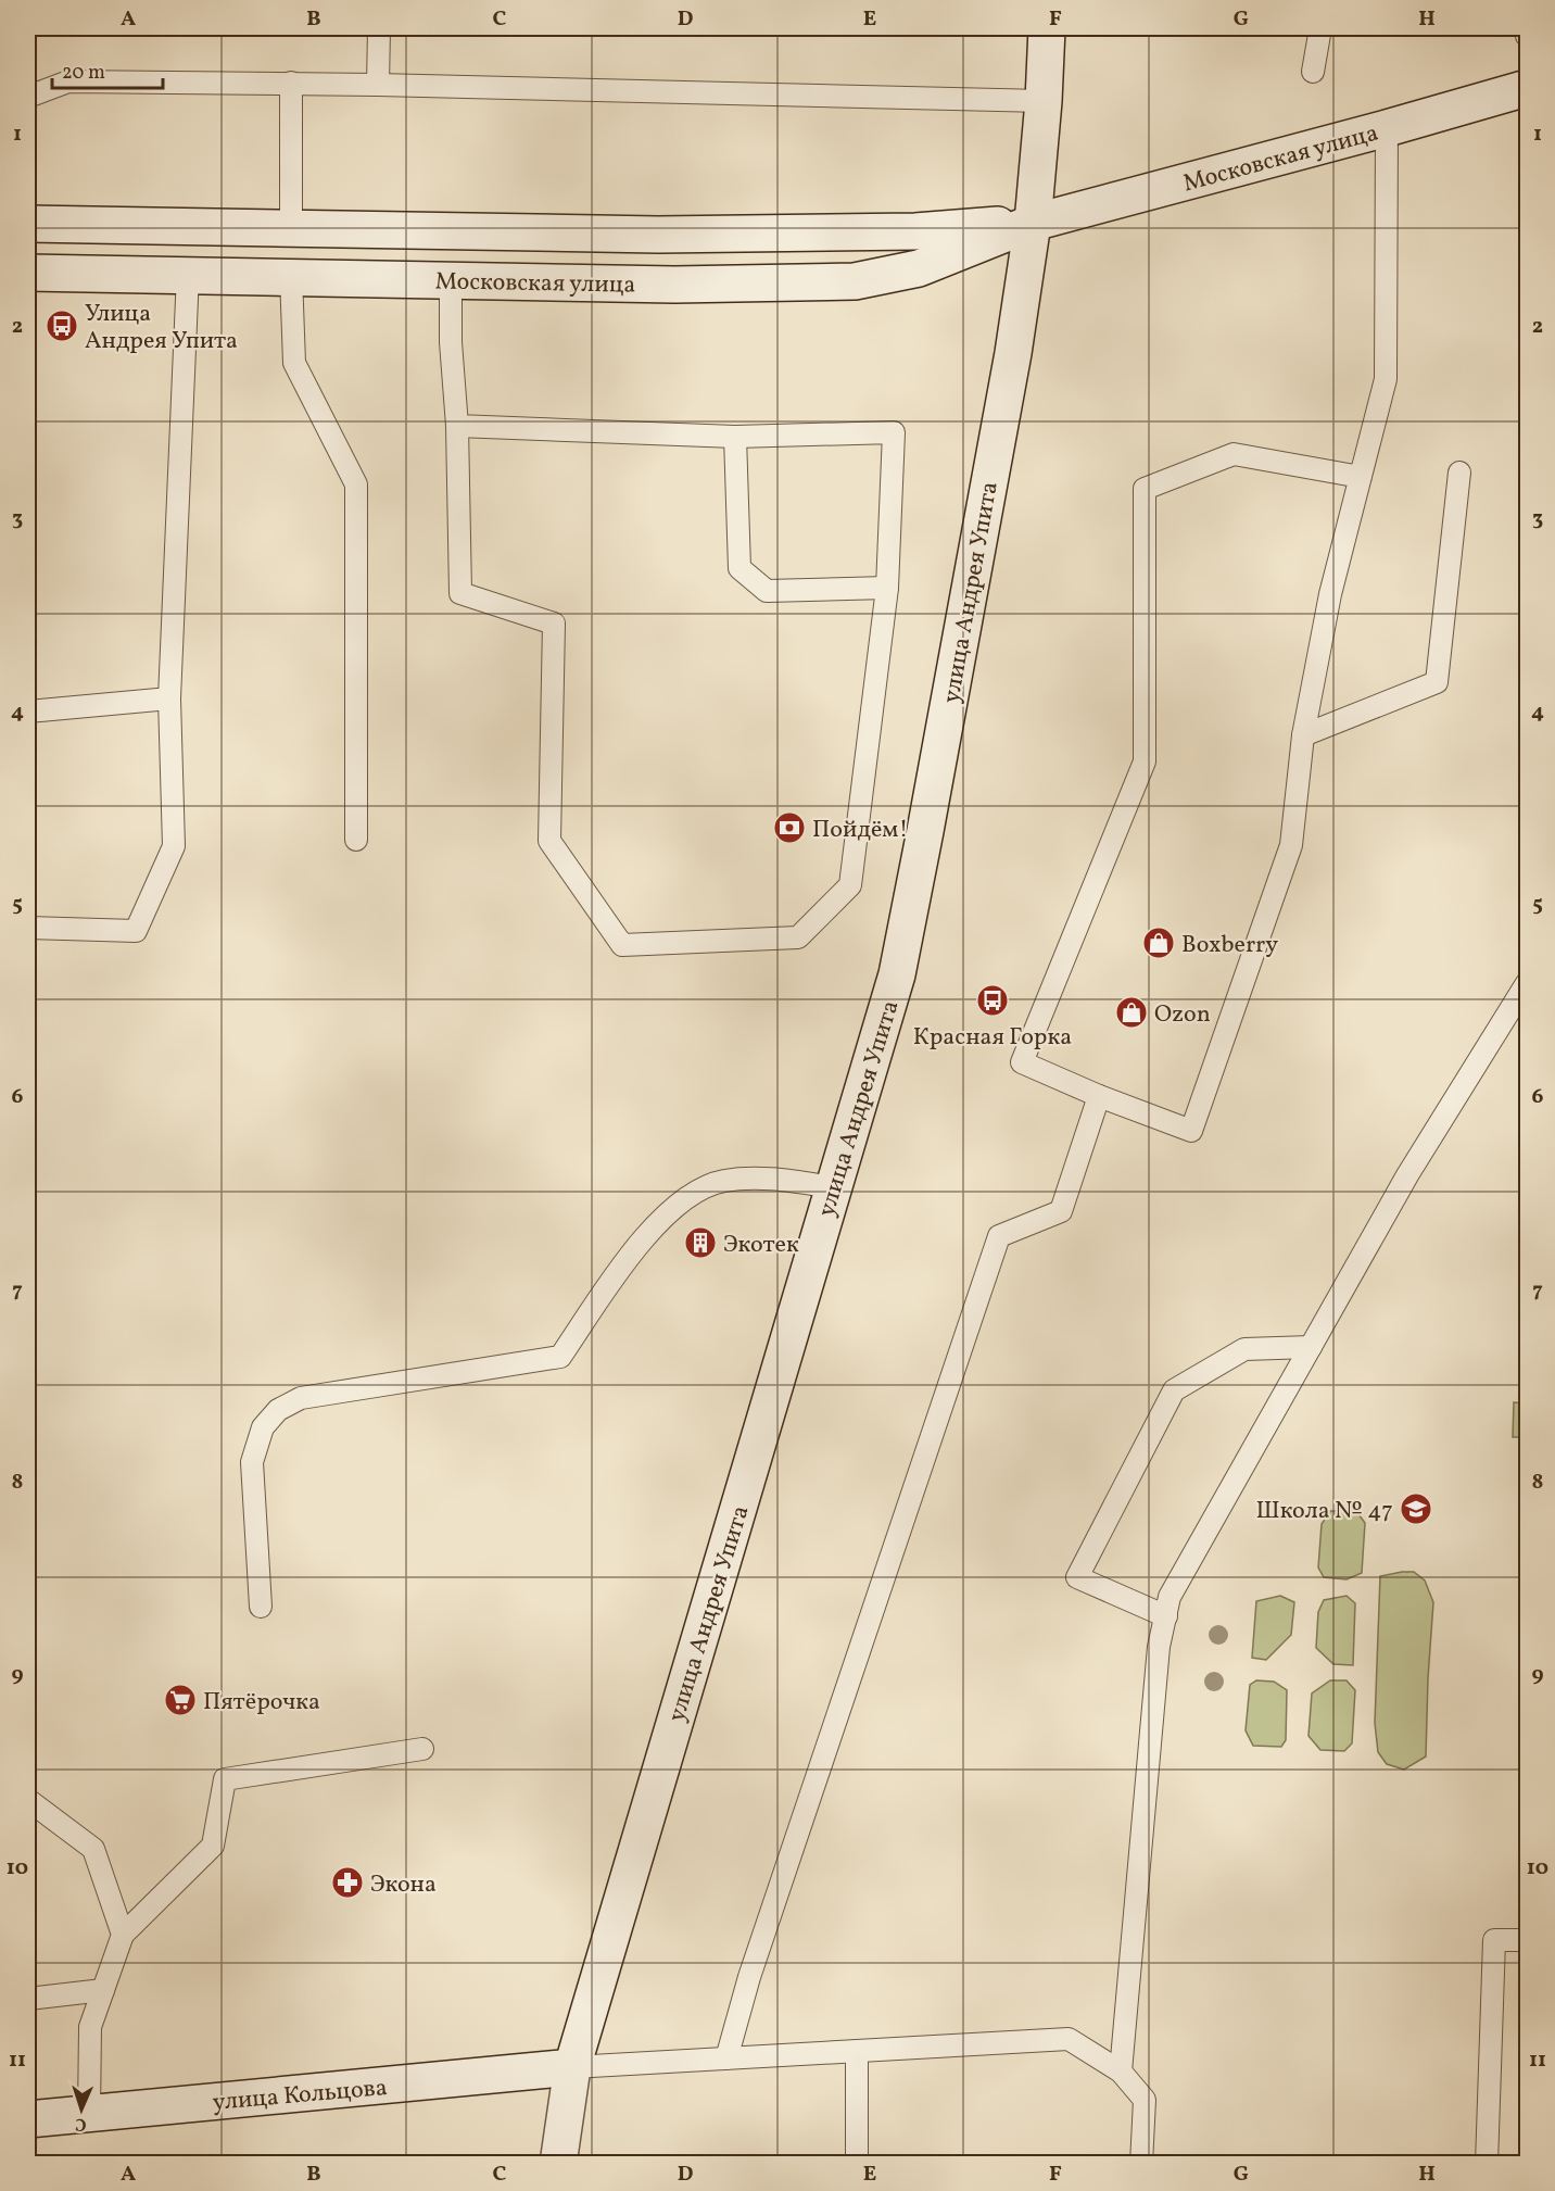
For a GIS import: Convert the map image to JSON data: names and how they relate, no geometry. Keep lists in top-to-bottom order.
{
  "streets": {
    "main road": ["Московская улица", "улица Андрея Упита", "улица Кольцова"]
  },
  "crossings": [
    ["Московская улица", "улица Андрея Упита"],
    ["улица Андрея Упита", "улица Кольцова"]
  ],
  "places": {
    "bus stop": ["Улица Андрея Упита", "Красная Горка"],
    "bank": ["Пойдём!"],
    "shop": ["Boxberry", "Ozon"],
    "building": ["Экотек"],
    "school or university": ["Школа № 47"],
    "supermarket": ["Пятёрочка"],
    "pharmacy": ["Экона"]
  },
  "scale_bar": "20 m",
  "north": "bottom",
  "grid": {
    "columns": [
      "A",
      "B",
      "C",
      "D",
      "E",
      "F",
      "G",
      "H"
    ],
    "rows": [
      "1",
      "2",
      "3",
      "4",
      "5",
      "6",
      "7",
      "8",
      "9",
      "10",
      "11"
    ]
  }
}
